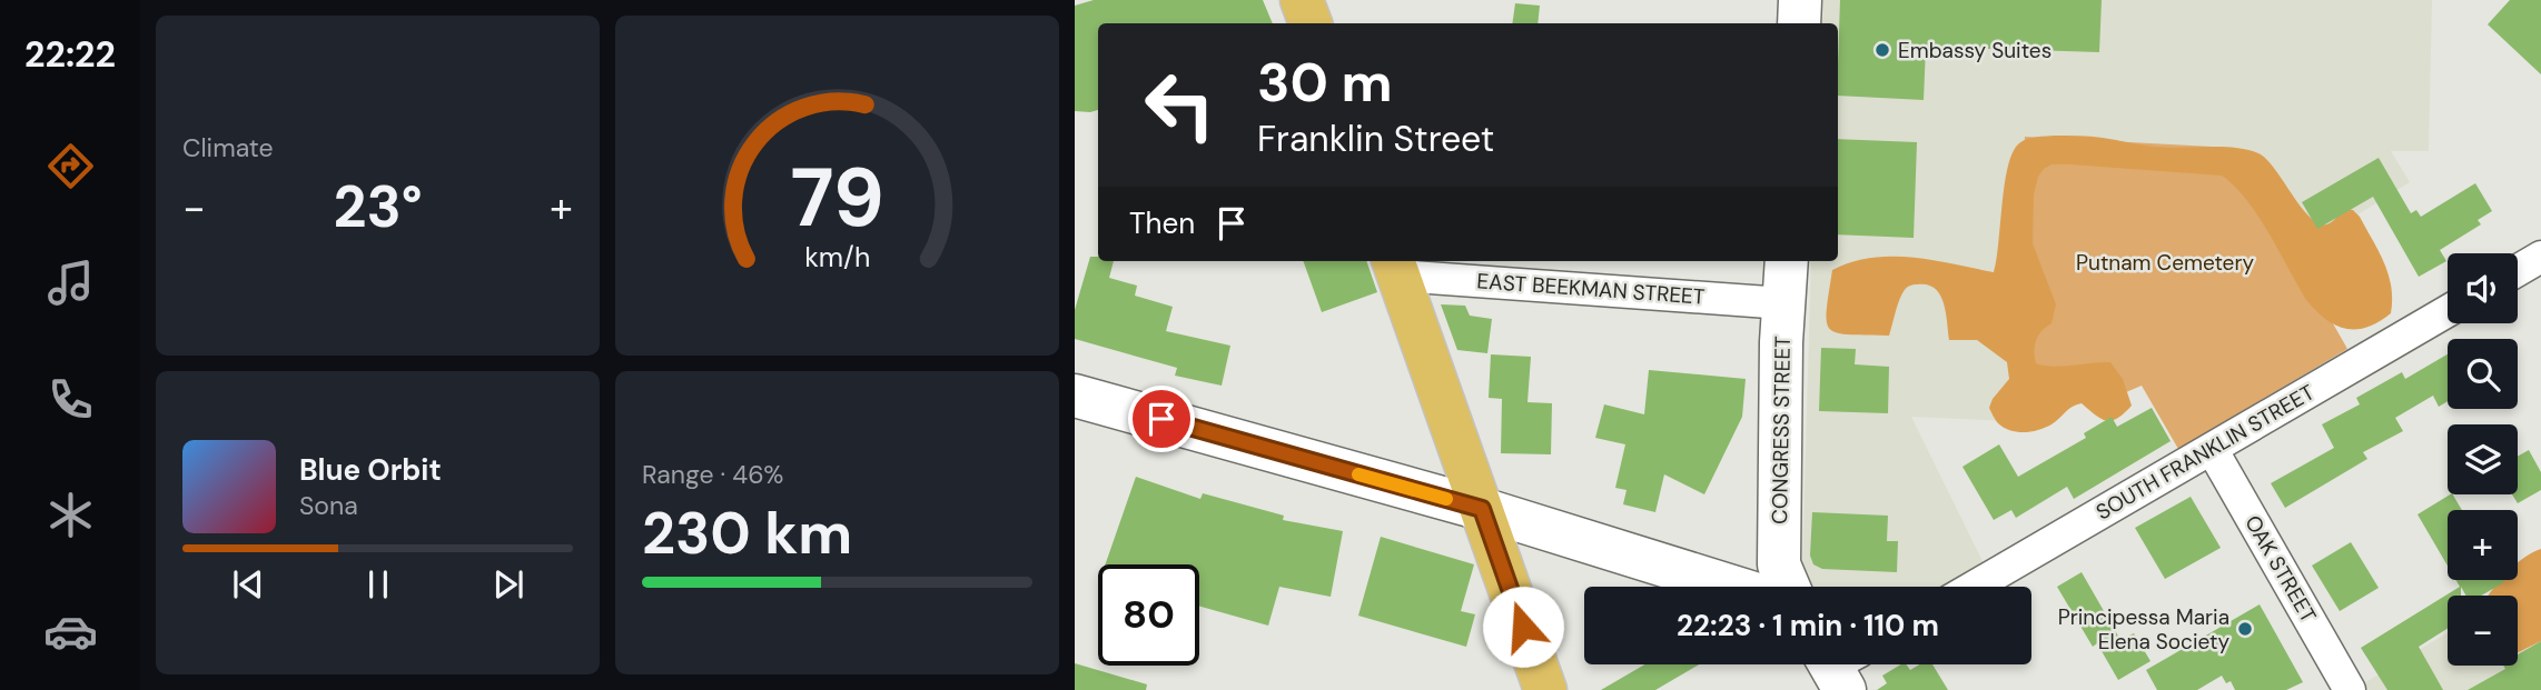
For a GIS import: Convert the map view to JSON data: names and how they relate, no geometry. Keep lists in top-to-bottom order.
{
  "streets": {
    "street": [
      "EAST BEEKMAN STREET",
      "CONGRESS STREET",
      "SOUTH FRANKLIN STREET",
      "OAK STREET"
    ]
  },
  "crossings": [
    ["EAST BEEKMAN STREET", "CONGRESS STREET"],
    ["SOUTH FRANKLIN STREET", "OAK STREET"]
  ],
  "parks": ["Putnam Cemetery"],
  "places": ["Embassy Suites", "Principessa Maria Elena Society"],
  "page": {
    "tabs": "22:22",
    "tile": [
      "Climate",
      ["Range · 46%", "230 km"]
    ],
    "turn": ["30 m", "Franklin Street"],
    "heat": ["−", "23°", "+"],
    "then": "Then",
    "map_buttons": ["+", "−"],
    "song": ["Blue Orbit", "Sona"],
    "limit": "80",
    "trip": "22:23 · 1 min · 110 m",
    "gauge": ["79", "km/h"]
  }
}
